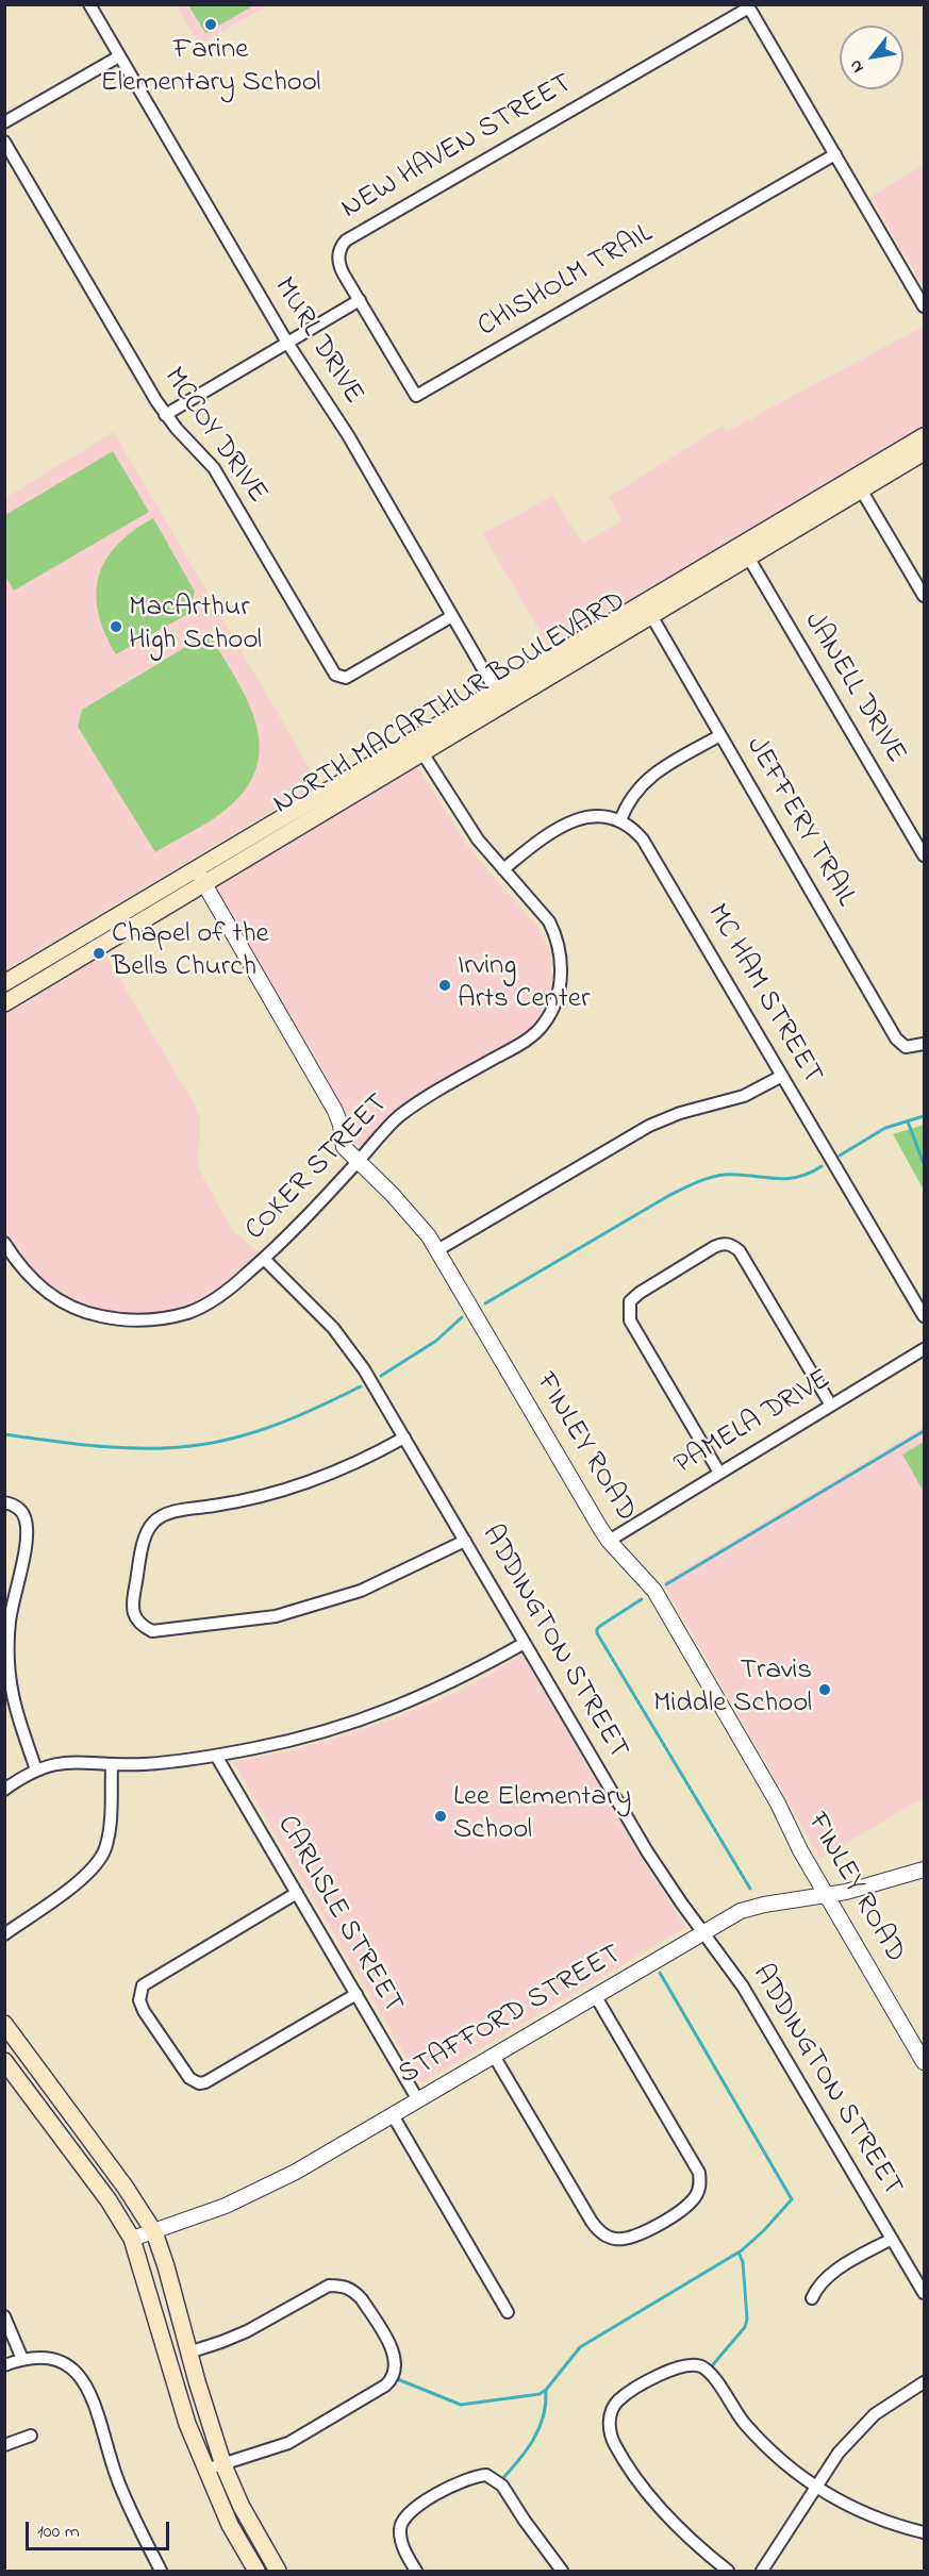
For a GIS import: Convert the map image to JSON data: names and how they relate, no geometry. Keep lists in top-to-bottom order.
{
  "streets": {
    "main road": ["NORTH MACARTHUR BOULEVARD"],
    "street": [
      "NEW HAVEN STREET",
      "CHISHOLM TRAIL",
      "MURL DRIVE",
      "MCCOY DRIVE",
      "JANELL DRIVE",
      "JEFFERY TRAIL",
      "MC HAM STREET",
      "COKER STREET",
      "PAMELA DRIVE",
      "FINLEY ROAD",
      "ADDINGTON STREET",
      "CARLISLE STREET",
      "STAFFORD STREET"
    ]
  },
  "crossings": [
    ["NEW HAVEN STREET", "CHISHOLM TRAIL"],
    ["MURL DRIVE", "MCCOY DRIVE"],
    ["MURL DRIVE", "NORTH MACARTHUR BOULEVARD"],
    ["JANELL DRIVE", "NORTH MACARTHUR BOULEVARD"],
    ["NORTH MACARTHUR BOULEVARD", "JEFFERY TRAIL"],
    ["NORTH MACARTHUR BOULEVARD", "COKER STREET"],
    ["NORTH MACARTHUR BOULEVARD", "FINLEY ROAD"],
    ["COKER STREET", "FINLEY ROAD"],
    ["COKER STREET", "ADDINGTON STREET"],
    ["PAMELA DRIVE", "FINLEY ROAD"],
    ["FINLEY ROAD", "STAFFORD STREET"],
    ["ADDINGTON STREET", "STAFFORD STREET"],
    ["CARLISLE STREET", "STAFFORD STREET"]
  ],
  "places": [
    "Farine Elementary School",
    "MacArthur High School",
    "Chapel of the Bells Church",
    "Irving Arts Center",
    "Travis Middle School",
    "Lee Elementary School"
  ],
  "scale_bar": "100 m",
  "north": "bottom left"
}
